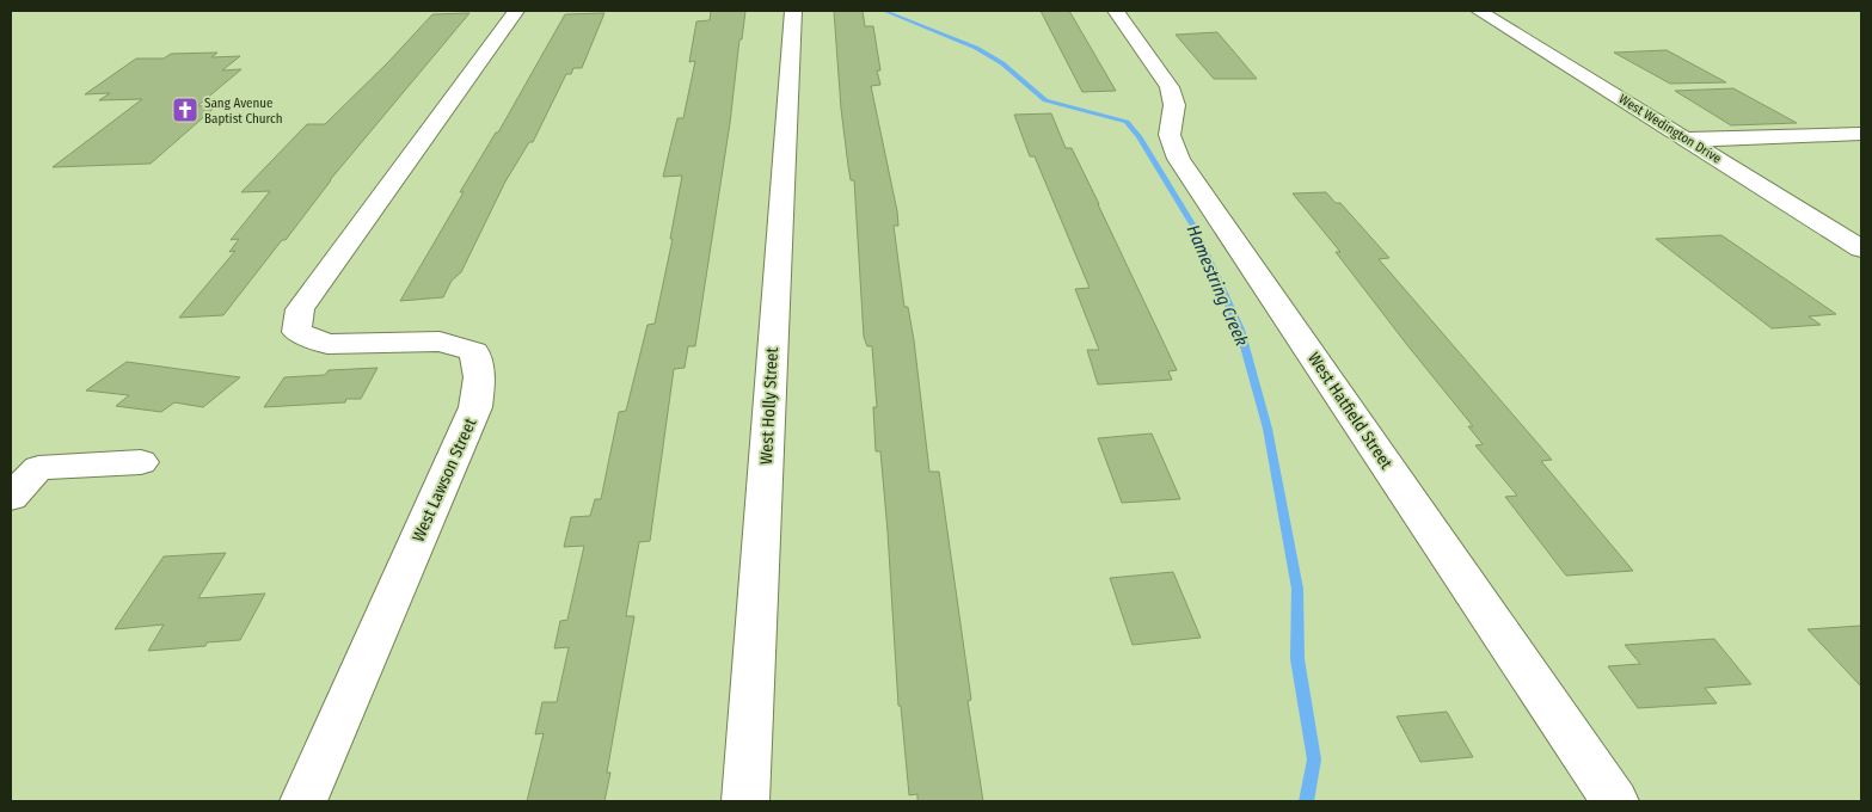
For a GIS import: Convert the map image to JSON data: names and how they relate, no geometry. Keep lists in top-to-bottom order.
{
  "streets": {
    "street": [
      "West Wedington Drive",
      "West Holly Street",
      "West Hatfield Street",
      "West Lawson Street"
    ]
  },
  "water": ["Hamestring Creek"],
  "places": {
    "church": ["Sang Avenue Baptist Church"]
  }
}
